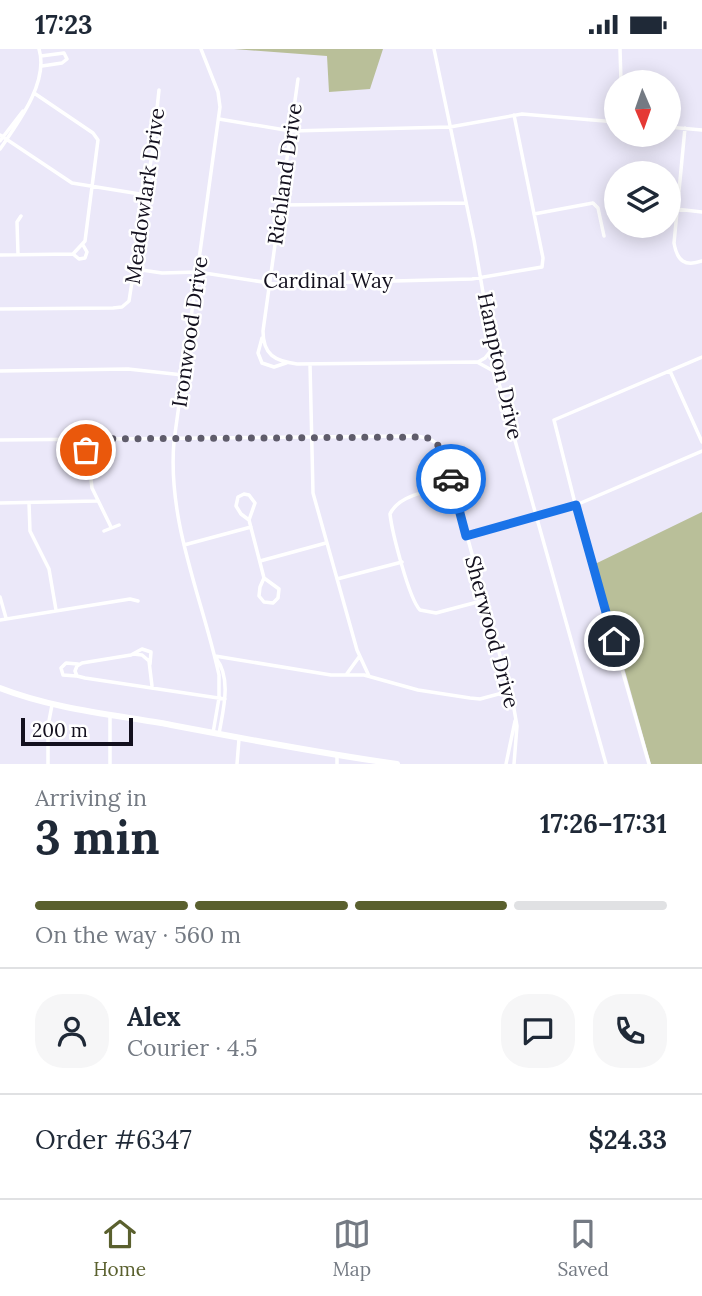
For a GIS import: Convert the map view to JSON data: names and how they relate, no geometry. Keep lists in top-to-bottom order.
{
  "streets": {
    "street": [
      "Richland Drive",
      "Meadowlark Drive",
      "Cardinal Way",
      "Ironwood Drive",
      "Hampton Drive",
      "Sherwood Drive"
    ]
  },
  "crossings": [
    ["Richland Drive", "Cardinal Way"],
    ["Meadowlark Drive", "Cardinal Way"],
    ["Cardinal Way", "Ironwood Drive"],
    ["Cardinal Way", "Hampton Drive"],
    ["Ironwood Drive", "Sherwood Drive"]
  ],
  "scale_bar": "200 m",
  "north": "bottom",
  "page": {
    "status": "17:23",
    "scale": "200 m",
    "heading": ["3 min", "Arriving in", "17:26–17:31"],
    "panel": [
      "Alex",
      "Courier · 4.5",
      "Order #6347",
      "$24.33"
    ],
    "bar": "On the way · 560 m",
    "tabs": ["Home", "Map", "Saved"]
  }
}
